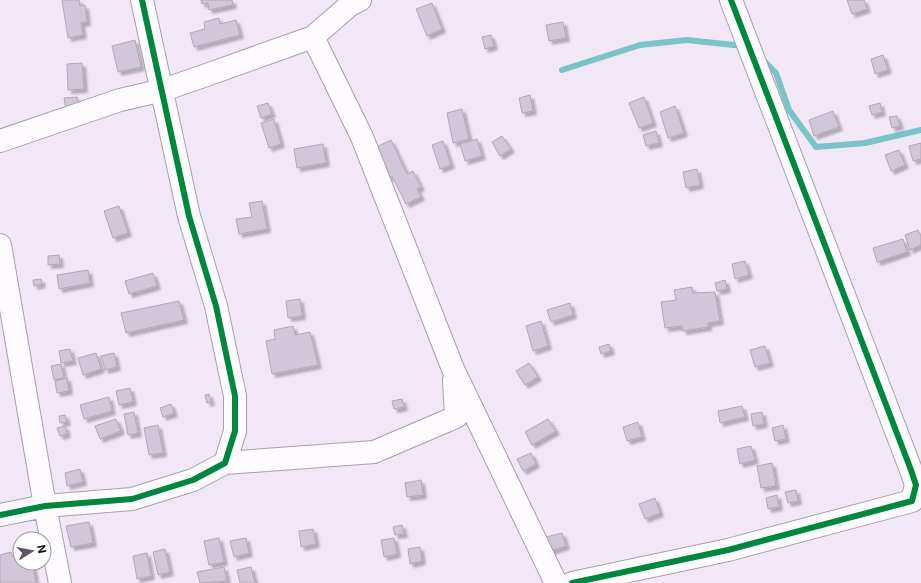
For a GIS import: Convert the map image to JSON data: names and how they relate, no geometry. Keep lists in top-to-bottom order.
{
  "north": "right"
}
